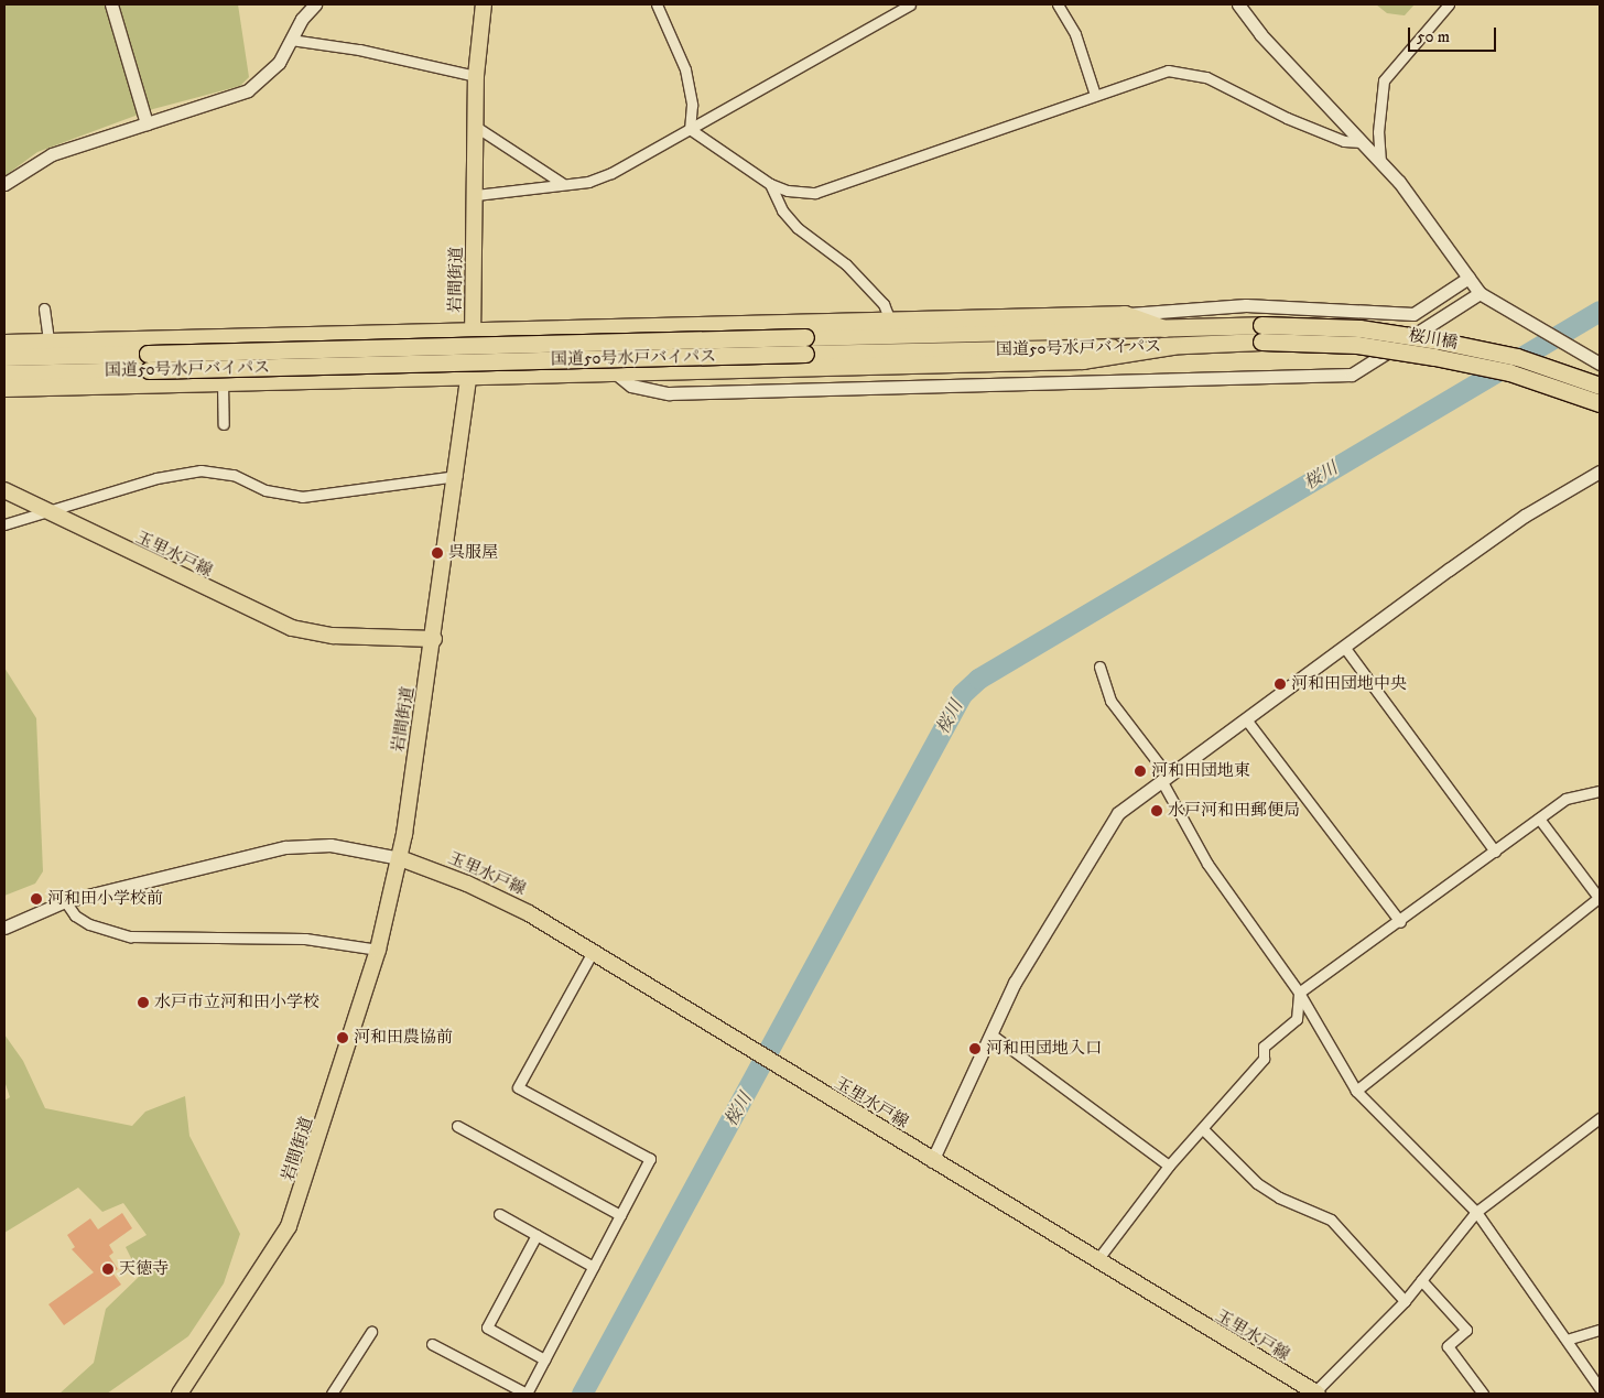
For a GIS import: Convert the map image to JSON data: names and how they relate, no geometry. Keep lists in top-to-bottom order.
{
  "streets": {
    "highway": ["桜川橋", "国道50号水戸バイパス"],
    "main road": ["岩間街道", "玉里水戸線"]
  },
  "crossings": [
    ["岩間街道", "玉里水戸線"],
    ["桜川橋", "国道50号水戸バイパス"]
  ],
  "water": ["桜川"],
  "places": [
    "呉服屋",
    "河和田団地中央",
    "河和田団地東",
    "水戸河和田郵便局",
    "河和田小学校前",
    "水戸市立河和田小学校",
    "河和田農協前",
    "河和田団地入口",
    "天徳寺"
  ],
  "scale_bar": "50 m"
}
